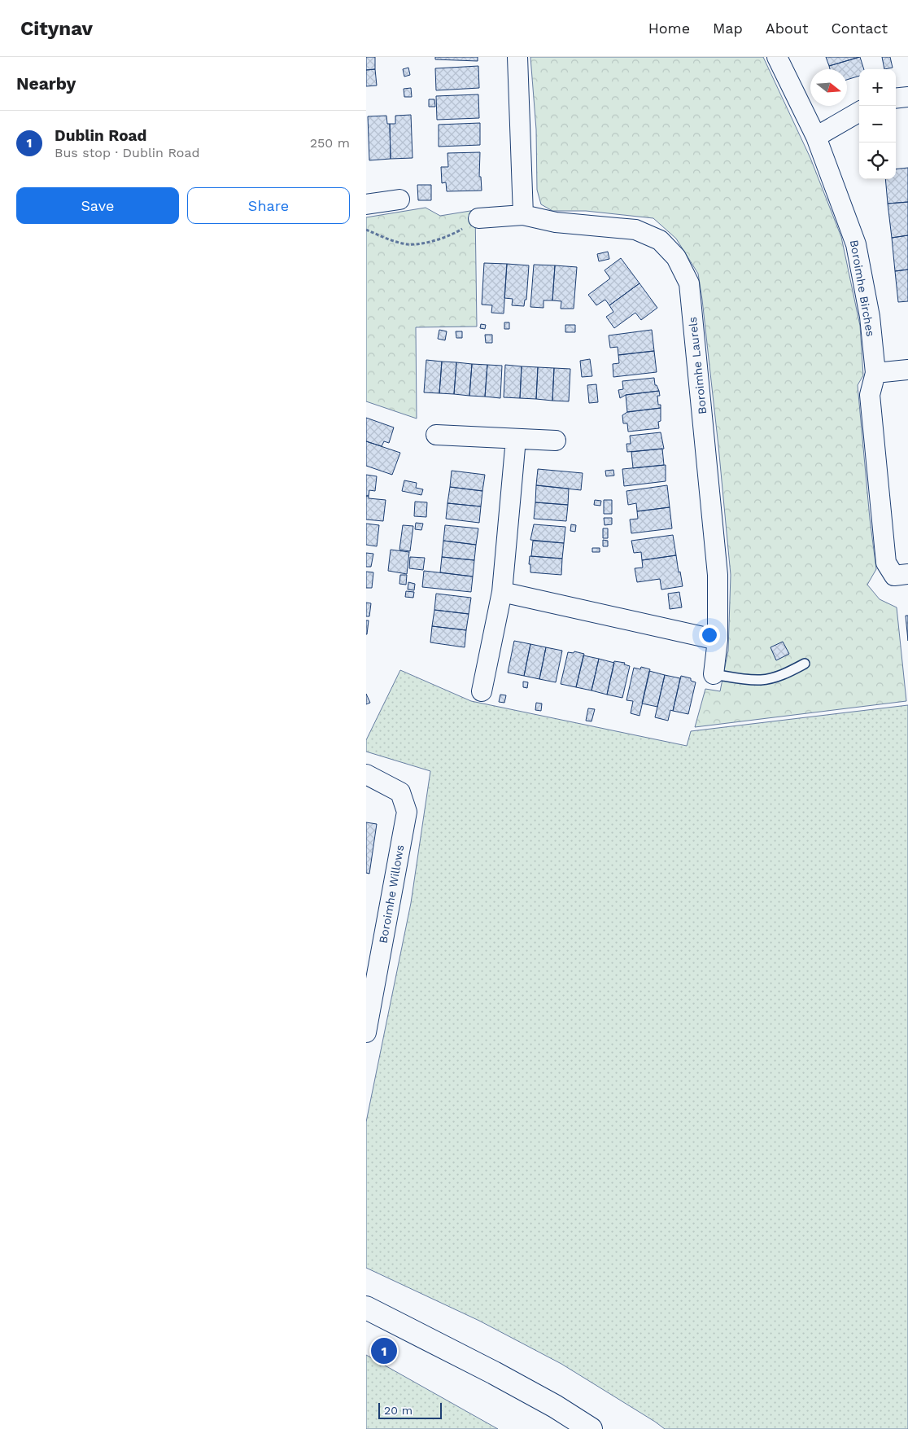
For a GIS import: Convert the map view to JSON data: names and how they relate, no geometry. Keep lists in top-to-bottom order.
{
  "streets": {
    "street": ["Boroimhe Birches", "Boroimhe Laurels", "Boroimhe Willows"]
  },
  "scale_bar": "20 m",
  "north": "right",
  "page": {
    "header": "Citynav",
    "nav": [
      "Home",
      "Map",
      "About",
      "Contact"
    ],
    "heading": "Nearby",
    "map_buttons": ["+", "−"],
    "list": [
      {
        "mark": "1",
        "name": "Dublin Road",
        "note": "Bus stop · Dublin Road",
        "value": "250 m"
      }
    ],
    "buttons": ["Save", "Share"],
    "pins": "1",
    "scale": "20 m"
  }
}
